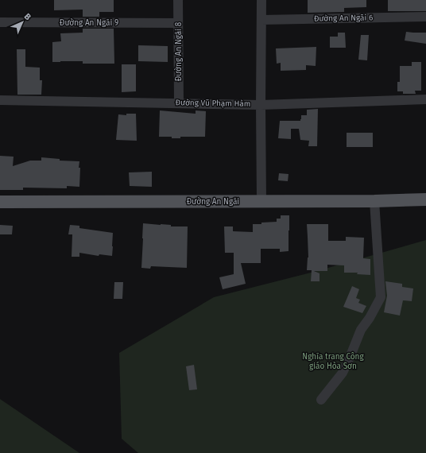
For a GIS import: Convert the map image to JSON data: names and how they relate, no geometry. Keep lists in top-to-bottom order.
{
  "streets": {
    "main road": ["Đường An Ngãi"],
    "street": [
      "Đường An Ngãi 6",
      "Đường An Ngãi 9",
      "Đường An Ngãi 8",
      "Đường Vũ Phạm Hàm"
    ]
  },
  "crossings": [
    ["Đường An Ngãi 9", "Đường An Ngãi 8"],
    ["Đường An Ngãi 8", "Đường Vũ Phạm Hàm"]
  ],
  "parks": ["Nghĩa trang Công giáo Hòa Sơn"],
  "north": "top right"
}
